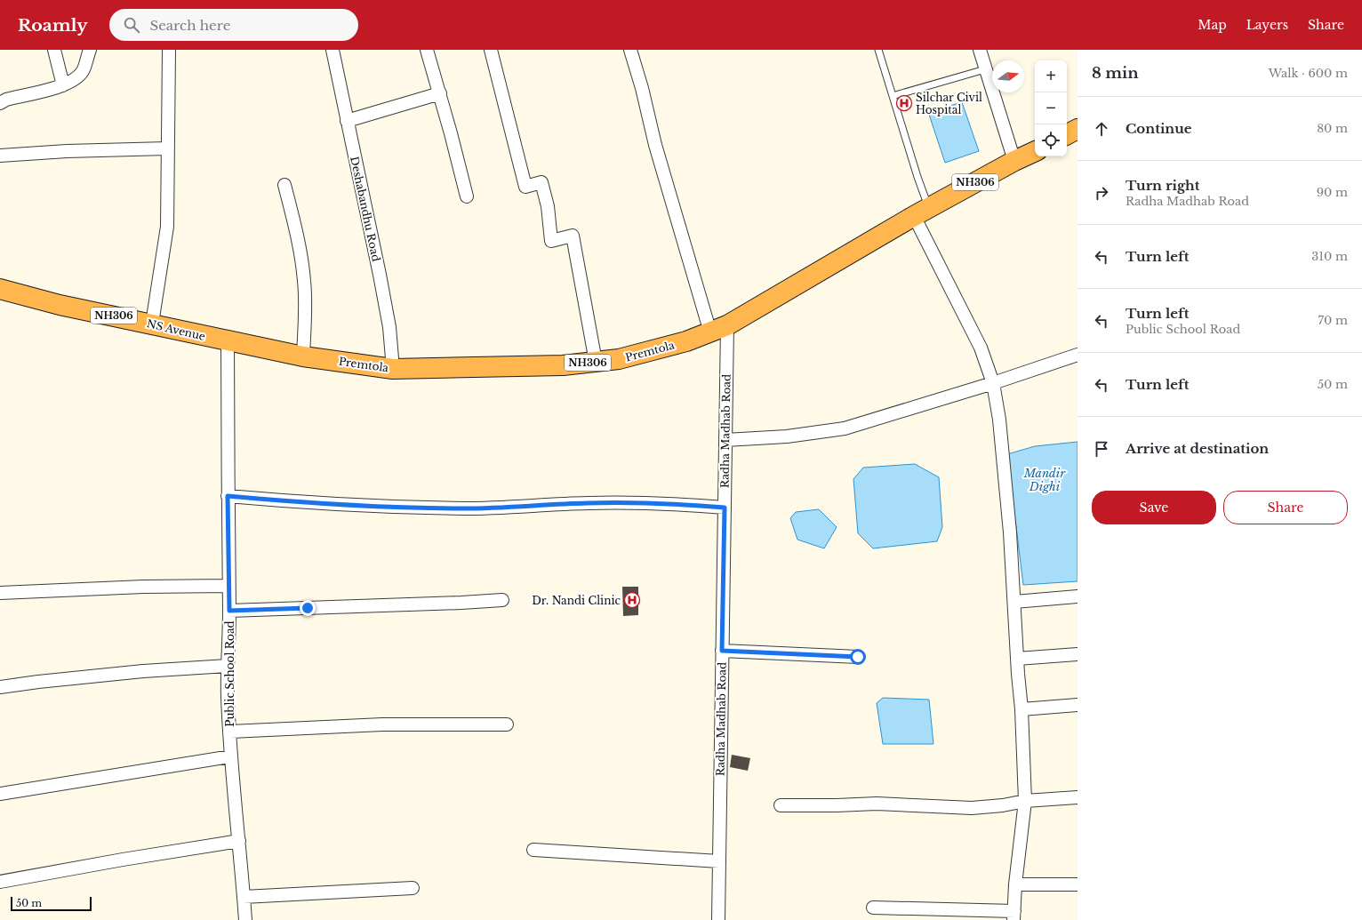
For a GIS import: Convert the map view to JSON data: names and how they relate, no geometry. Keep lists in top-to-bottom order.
{
  "streets": {
    "highway": ["NH306", "NS Avenue", "Premtola"],
    "street": ["Deshabandhu Road", "Radha Madhab Road", "Public School Road"]
  },
  "crossings": [
    ["NH306", "Premtola"],
    ["Deshabandhu Road", "Premtola"],
    ["NS Avenue", "Premtola"],
    ["NS Avenue", "Public School Road"],
    ["Premtola", "Radha Madhab Road"],
    ["Premtola", "Public School Road"]
  ],
  "water": ["Mandir Dighi"],
  "places": {
    "hospital": ["Silchar Civil Hospital", "Dr. Nandi Clinic"]
  },
  "scale_bar": "50 m",
  "north": "right",
  "page": {
    "header": "Roamly",
    "search": "Search here",
    "nav": ["Map", "Layers", "Share"],
    "heading": ["8 min", "Walk · 600 m"],
    "map_buttons": ["+", "−"],
    "list": [
      ["Continue", "80 m"],
      ["Turn right", "Radha Madhab Road", "90 m"],
      ["Turn left", "310 m"],
      ["Turn left", "Public School Road", "70 m"],
      ["Turn left", "50 m"],
      "Arrive at destination"
    ],
    "buttons": ["Save", "Share"],
    "scale": "50 m"
  }
}
